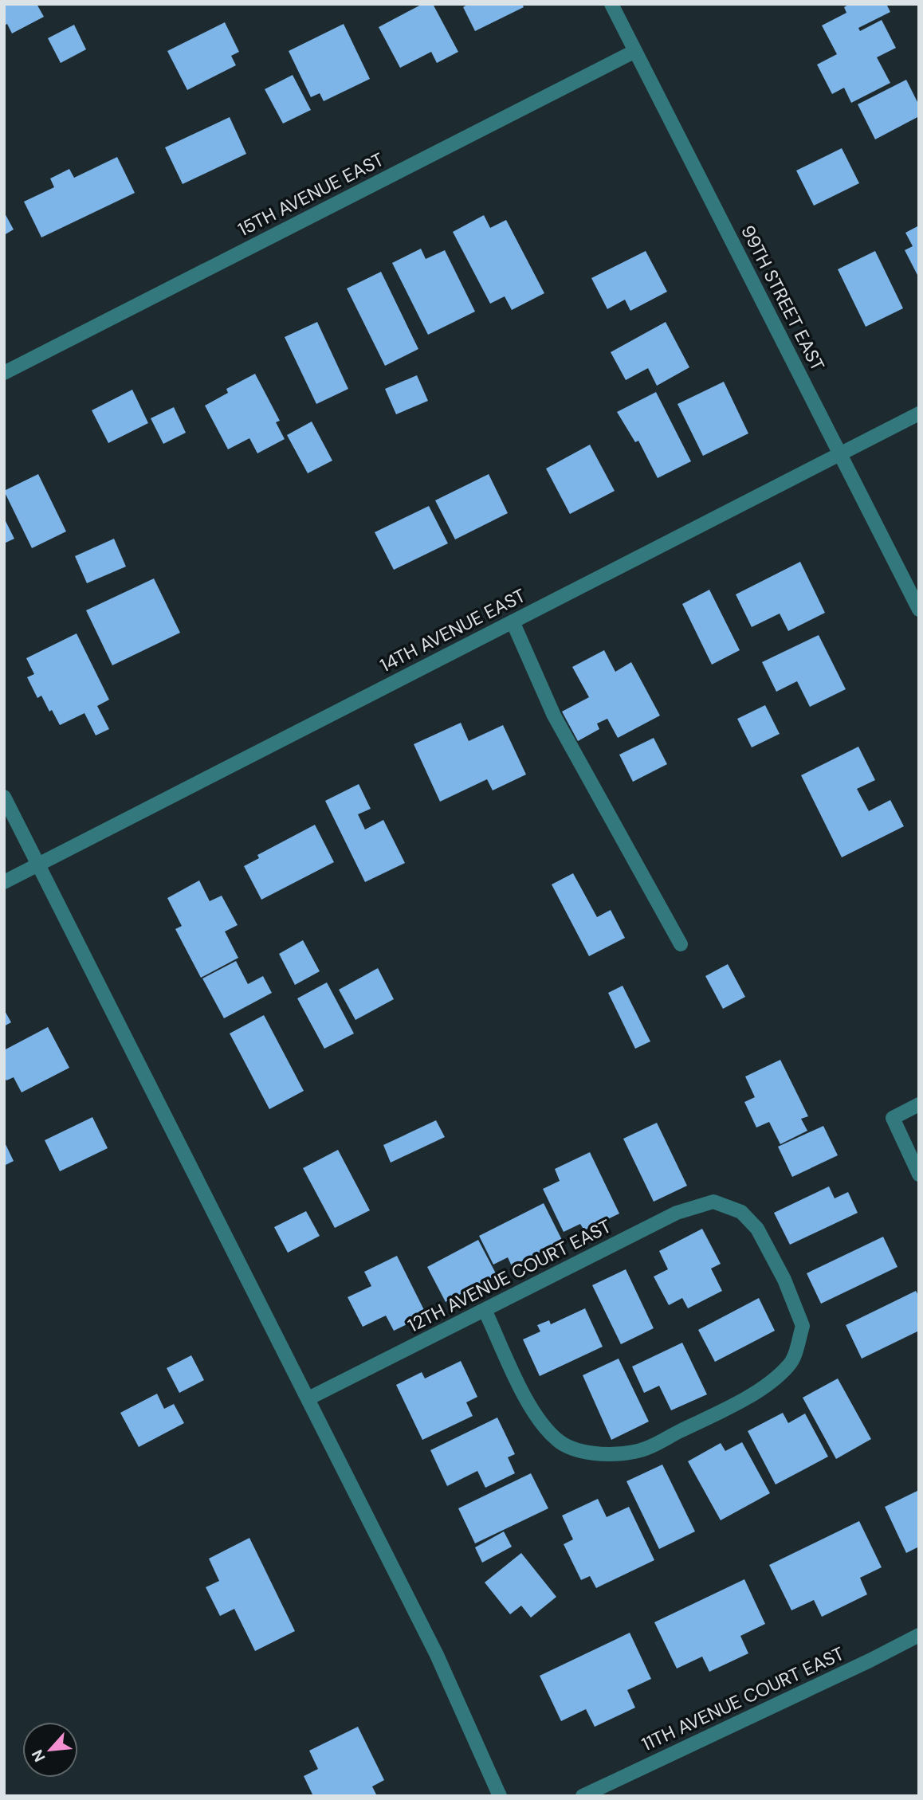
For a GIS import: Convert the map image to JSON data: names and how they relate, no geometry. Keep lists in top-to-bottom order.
{
  "streets": {
    "street": [
      "15TH AVENUE EAST",
      "99TH STREET EAST",
      "14TH AVENUE EAST",
      "12TH AVENUE COURT EAST",
      "11TH AVENUE COURT EAST"
    ]
  },
  "crossings": [
    ["15TH AVENUE EAST", "99TH STREET EAST"],
    ["99TH STREET EAST", "14TH AVENUE EAST"]
  ],
  "north": "bottom left"
}
